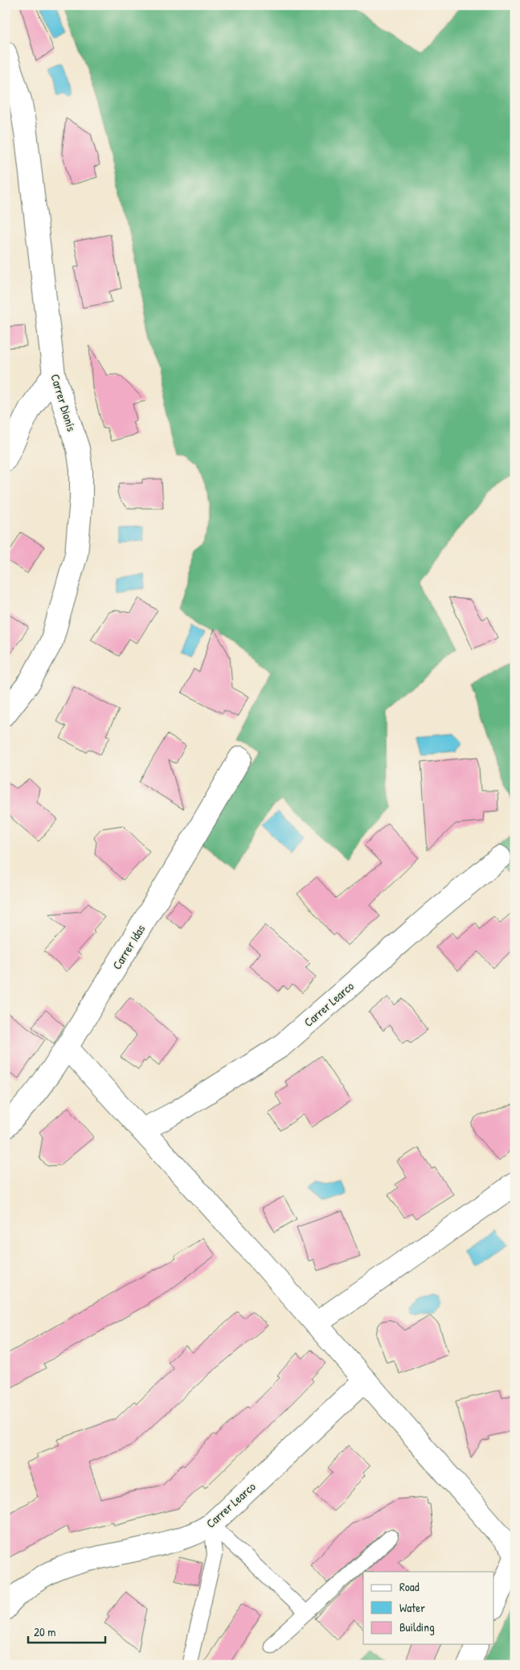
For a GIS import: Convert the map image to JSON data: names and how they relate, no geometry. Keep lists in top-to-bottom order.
{
  "streets": {
    "street": ["Carrer Dionís", "Carrer Idas", "Carrer Learco"]
  },
  "legend": ["Road", "Water", "Building"],
  "scale_bar": "20 m"
}
